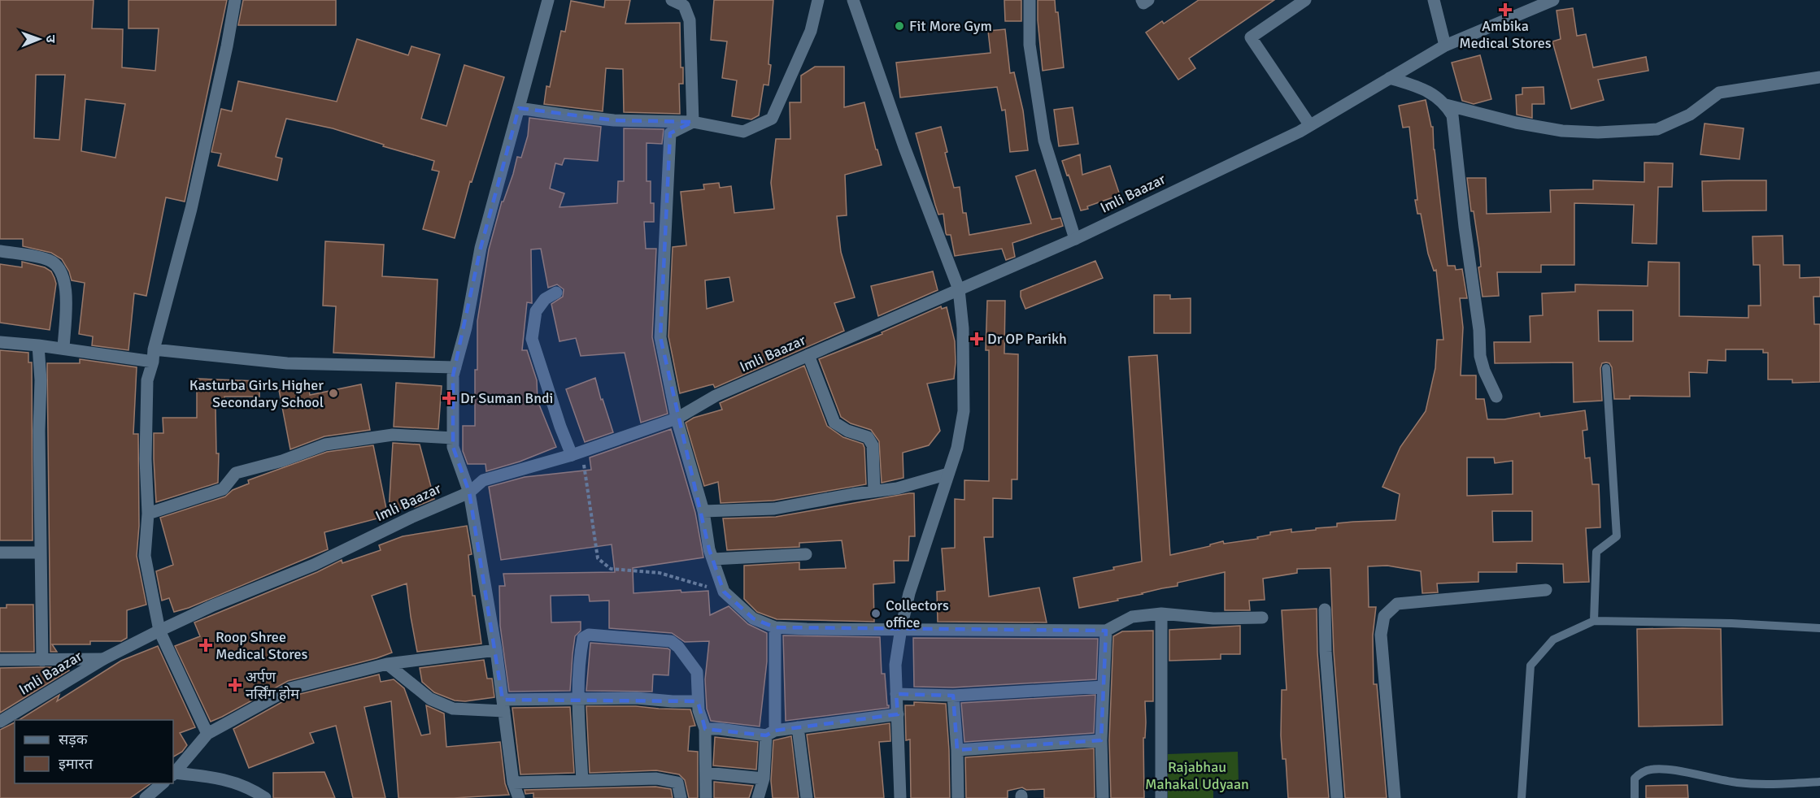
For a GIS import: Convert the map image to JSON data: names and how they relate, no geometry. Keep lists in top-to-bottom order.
{
  "streets": {
    "street": ["Imli Baazar"]
  },
  "parks": ["Rajabhau Mahakal Udyaan"],
  "places": {
    "health": [
      "Ambika Medical Stores",
      "Dr OP Parikh",
      "Dr Suman Bndi",
      "Roop Shree Medical Stores",
      "अर्पण नर्सिंग होम"
    ],
    "other": ["Fit More Gym", "Kasturba Girls Higher Secondary School", "Collectors office"]
  },
  "legend": ["सड़क", "इमारत"],
  "north": "right"
}
